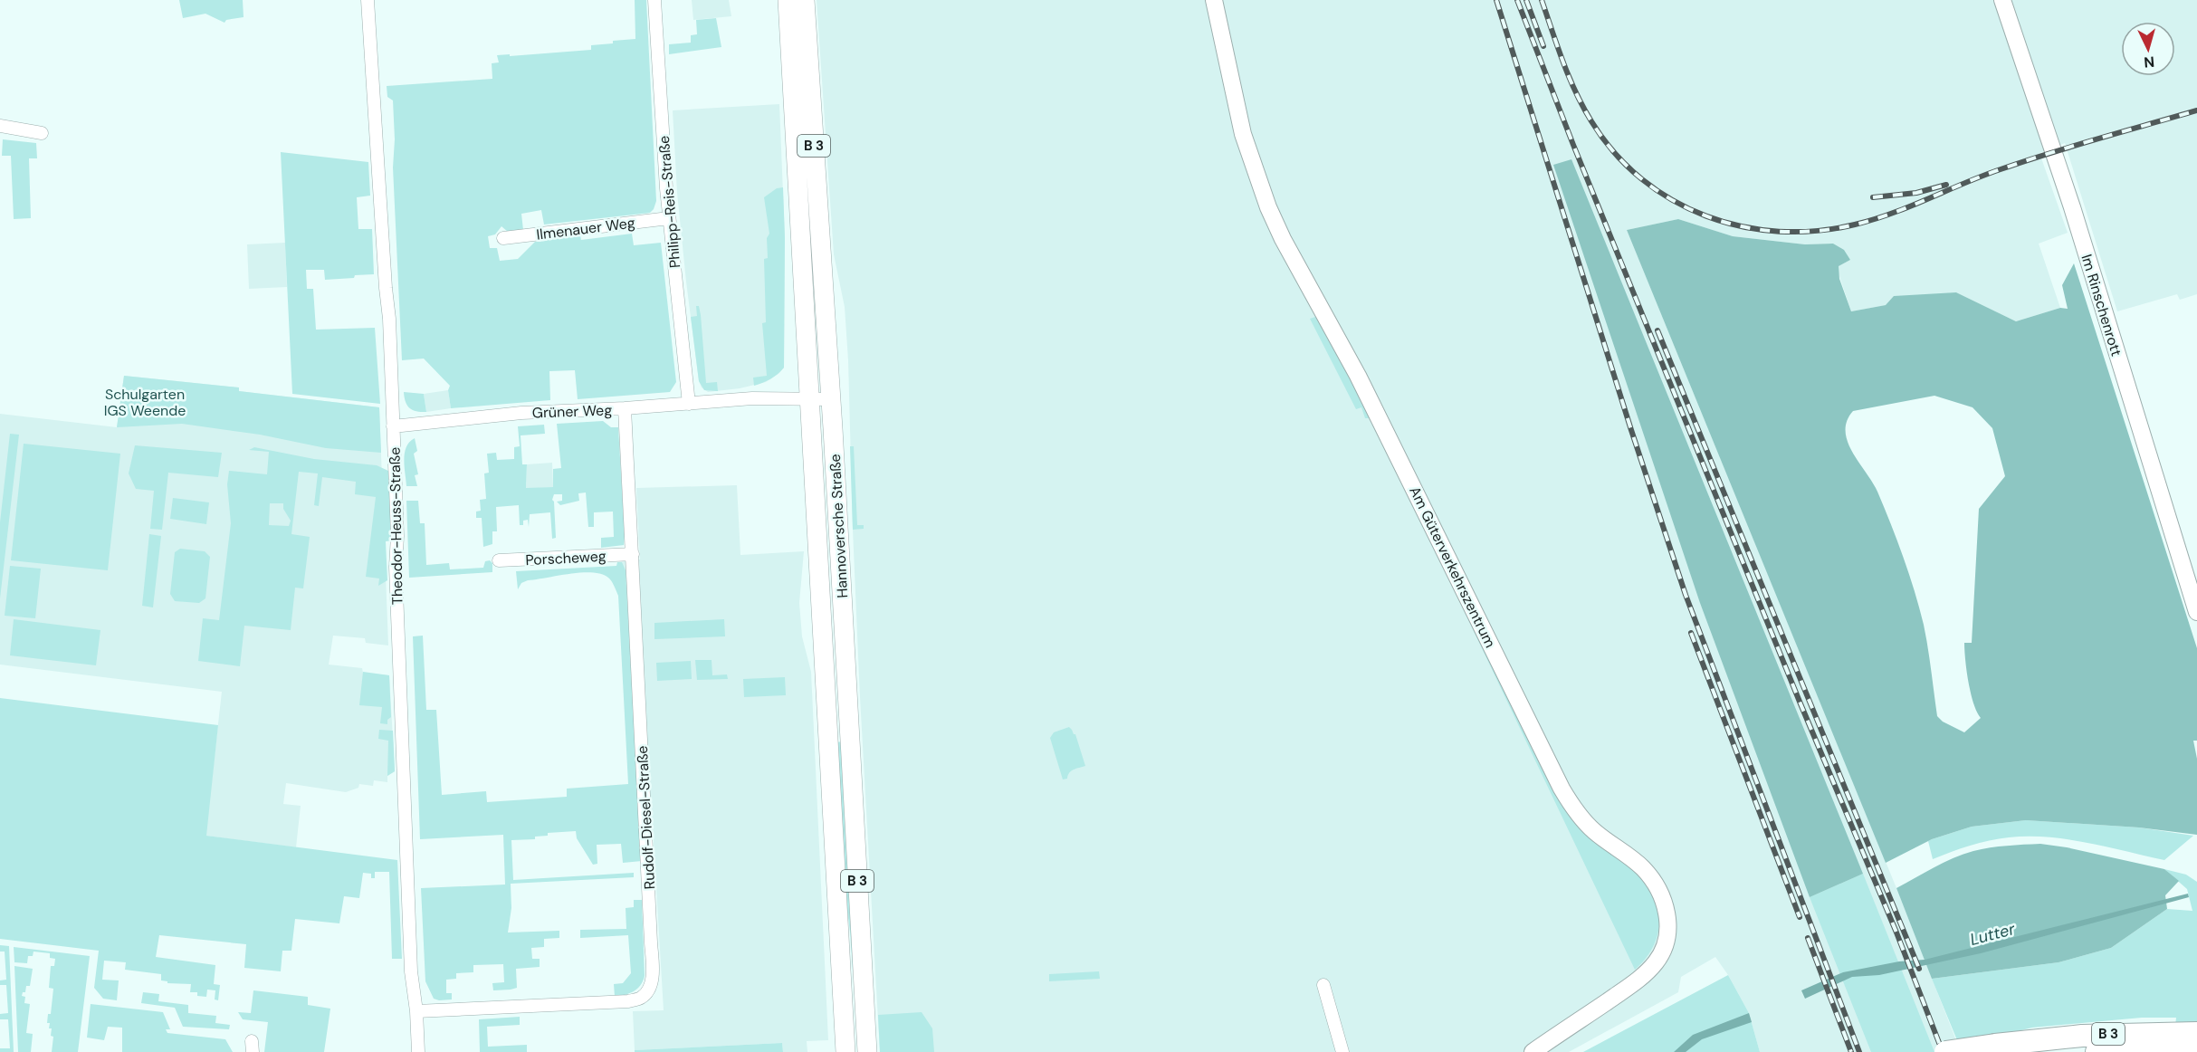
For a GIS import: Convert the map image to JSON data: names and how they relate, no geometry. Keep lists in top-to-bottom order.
{
  "streets": {
    "highway": ["B 3"],
    "main road": ["Hannoversche Straße"],
    "street": [
      "Philipp-Reis-Straße",
      "Ilmenauer Weg",
      "Im Rinschenrott",
      "Grüner Weg",
      "Theodor-Heuss-Straße",
      "Porscheweg",
      "Am Güterverkehrszentrum",
      "Rudolf-Diesel-Straße"
    ]
  },
  "crossings": [
    ["Philipp-Reis-Straße", "Ilmenauer Weg"],
    ["Philipp-Reis-Straße", "Grüner Weg"],
    ["Grüner Weg", "Theodor-Heuss-Straße"],
    ["Grüner Weg", "Hannoversche Straße"],
    ["Grüner Weg", "Rudolf-Diesel-Straße"],
    ["Theodor-Heuss-Straße", "Rudolf-Diesel-Straße"],
    ["Porscheweg", "Rudolf-Diesel-Straße"]
  ],
  "water": ["Lutter"],
  "parks": ["Schulgarten IGS Weende"],
  "north": "bottom"
}
